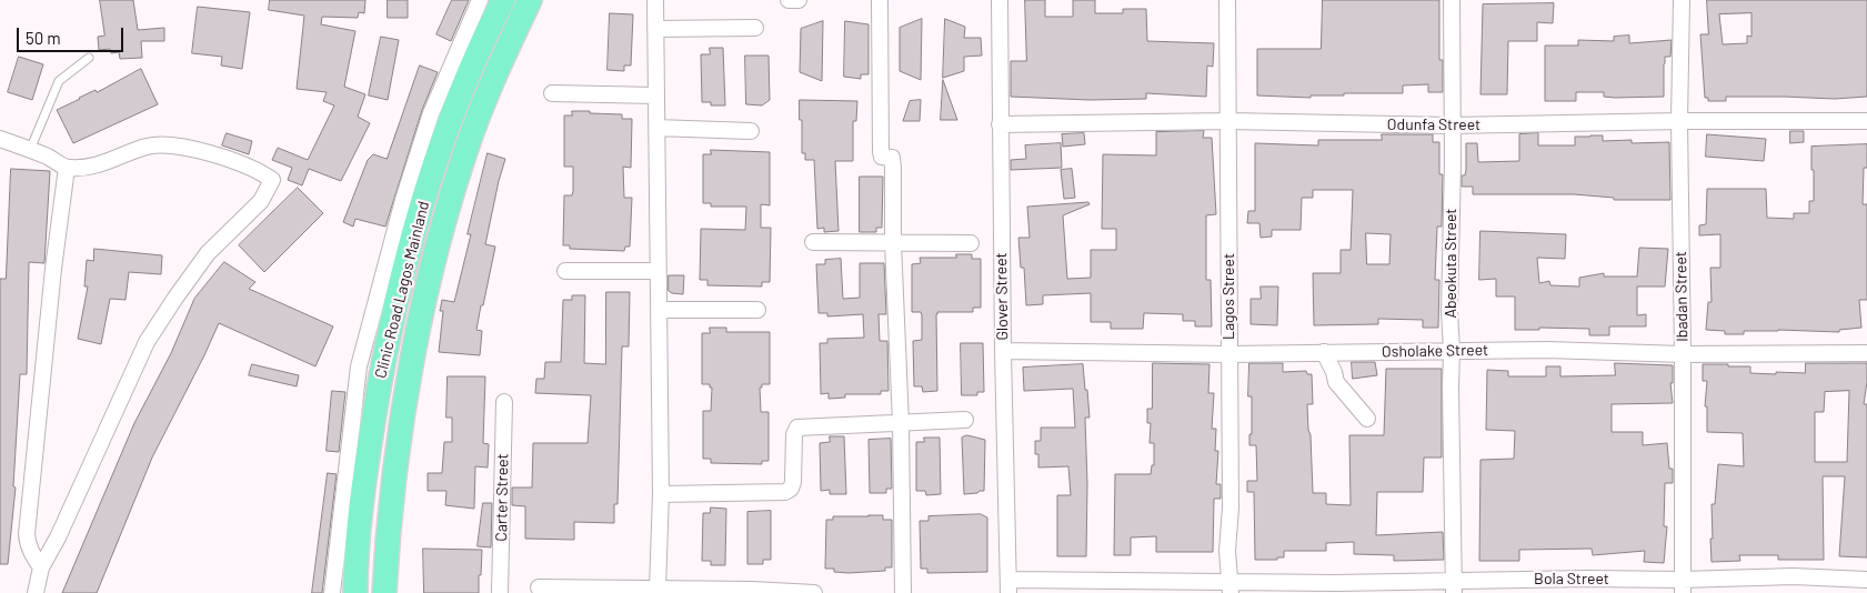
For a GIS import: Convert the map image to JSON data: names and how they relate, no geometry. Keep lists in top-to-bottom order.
{
  "streets": {
    "main road": ["Clinic Road Lagos Mainland"],
    "street": [
      "Odunfa Street",
      "Abeokuta Street",
      "Glover Street",
      "Lagos Street",
      "Ibadan Street",
      "Osholake Street",
      "Carter Street",
      "Bola Street"
    ]
  },
  "crossings": [
    ["Odunfa Street", "Abeokuta Street"],
    ["Odunfa Street", "Glover Street"],
    ["Odunfa Street", "Lagos Street"],
    ["Odunfa Street", "Ibadan Street"],
    ["Abeokuta Street", "Osholake Street"],
    ["Abeokuta Street", "Bola Street"],
    ["Glover Street", "Osholake Street"],
    ["Glover Street", "Bola Street"],
    ["Lagos Street", "Osholake Street"],
    ["Lagos Street", "Bola Street"],
    ["Ibadan Street", "Osholake Street"],
    ["Ibadan Street", "Bola Street"]
  ],
  "scale_bar": "50 m"
}
